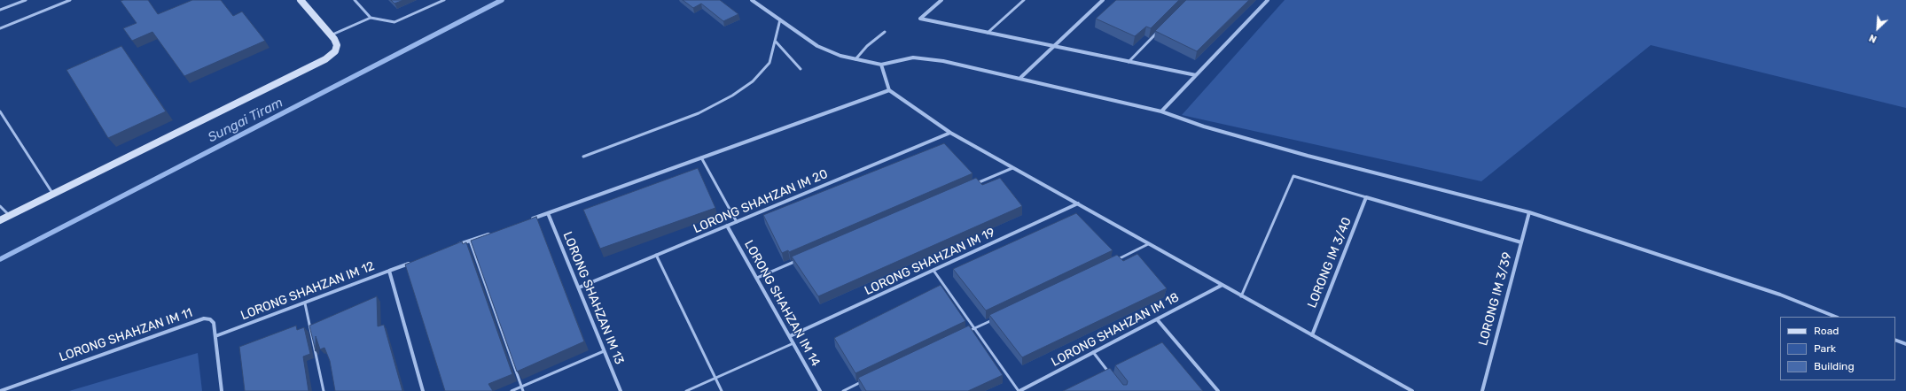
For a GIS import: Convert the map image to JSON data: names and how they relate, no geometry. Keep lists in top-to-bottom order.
{
  "streets": {
    "street": [
      "LORONG SHAHZAN IM 20",
      "LORONG SHAHZAN IM 19",
      "LORONG IM 3/40",
      "LORONG SHAHZAN IM 12",
      "LORONG SHAHZAN IM 13",
      "LORONG IM 3/39",
      "LORONG SHAHZAN IM 14",
      "LORONG SHAHZAN IM 18",
      "LORONG SHAHZAN IM 11"
    ]
  },
  "crossings": [
    ["LORONG SHAHZAN IM 20", "LORONG SHAHZAN IM 13"],
    ["LORONG SHAHZAN IM 20", "LORONG SHAHZAN IM 14"],
    ["LORONG SHAHZAN IM 19", "LORONG SHAHZAN IM 14"],
    ["LORONG SHAHZAN IM 12", "LORONG SHAHZAN IM 11"]
  ],
  "water": ["Sungai Tiram"],
  "legend": ["Road", "Park", "Building"],
  "north": "bottom left"
}
